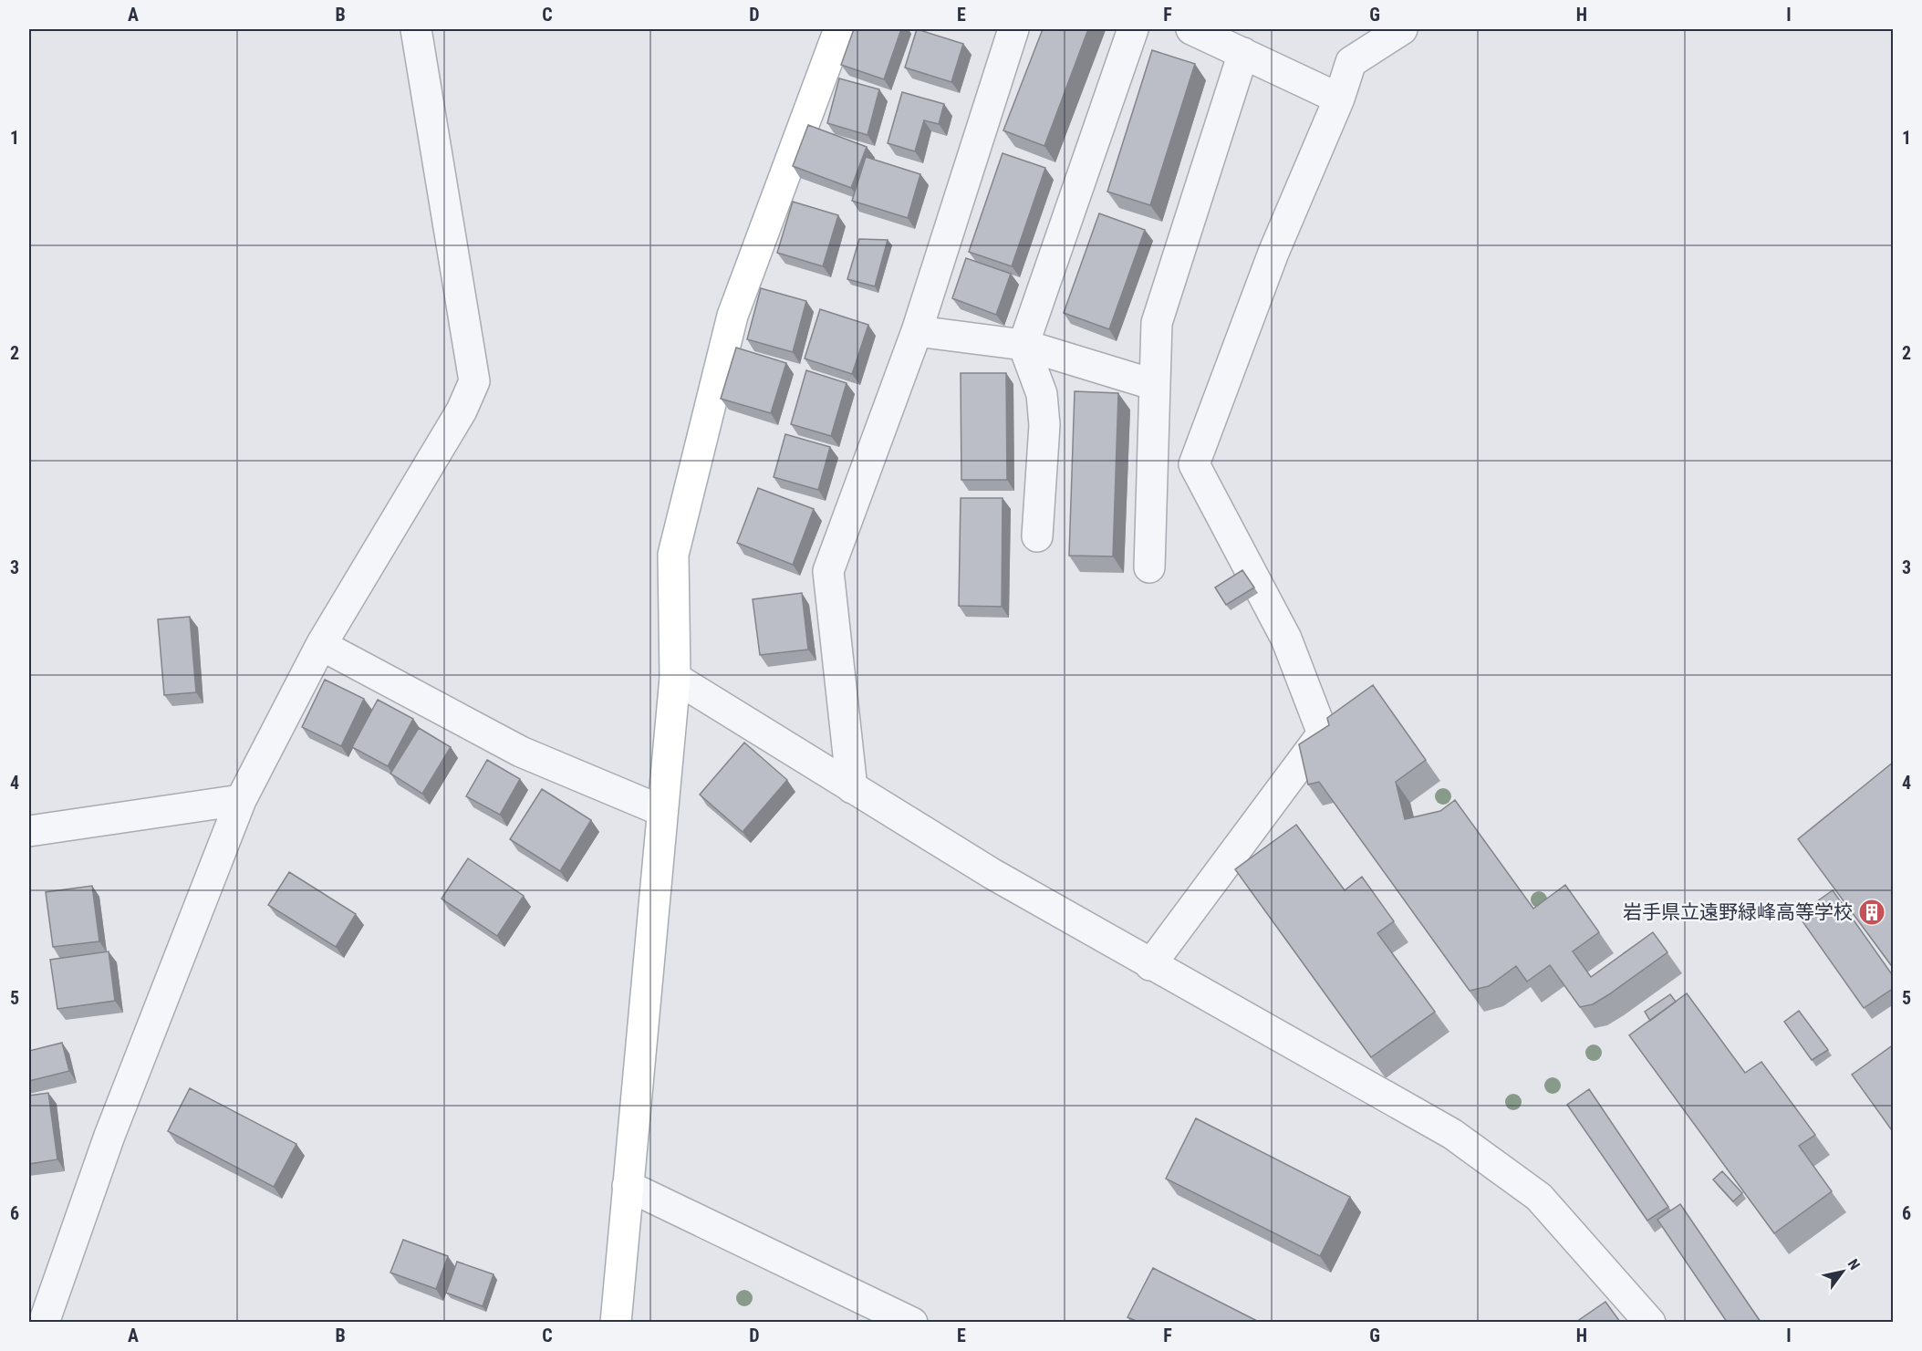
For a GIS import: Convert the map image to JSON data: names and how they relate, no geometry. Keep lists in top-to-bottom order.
{
  "places": {
    "building": ["岩手県立遠野緑峰高等学校"]
  },
  "north": "top right",
  "grid": {
    "columns": [
      "A",
      "B",
      "C",
      "D",
      "E",
      "F",
      "G",
      "H",
      "I"
    ],
    "rows": [
      "1",
      "2",
      "3",
      "4",
      "5",
      "6"
    ]
  }
}
